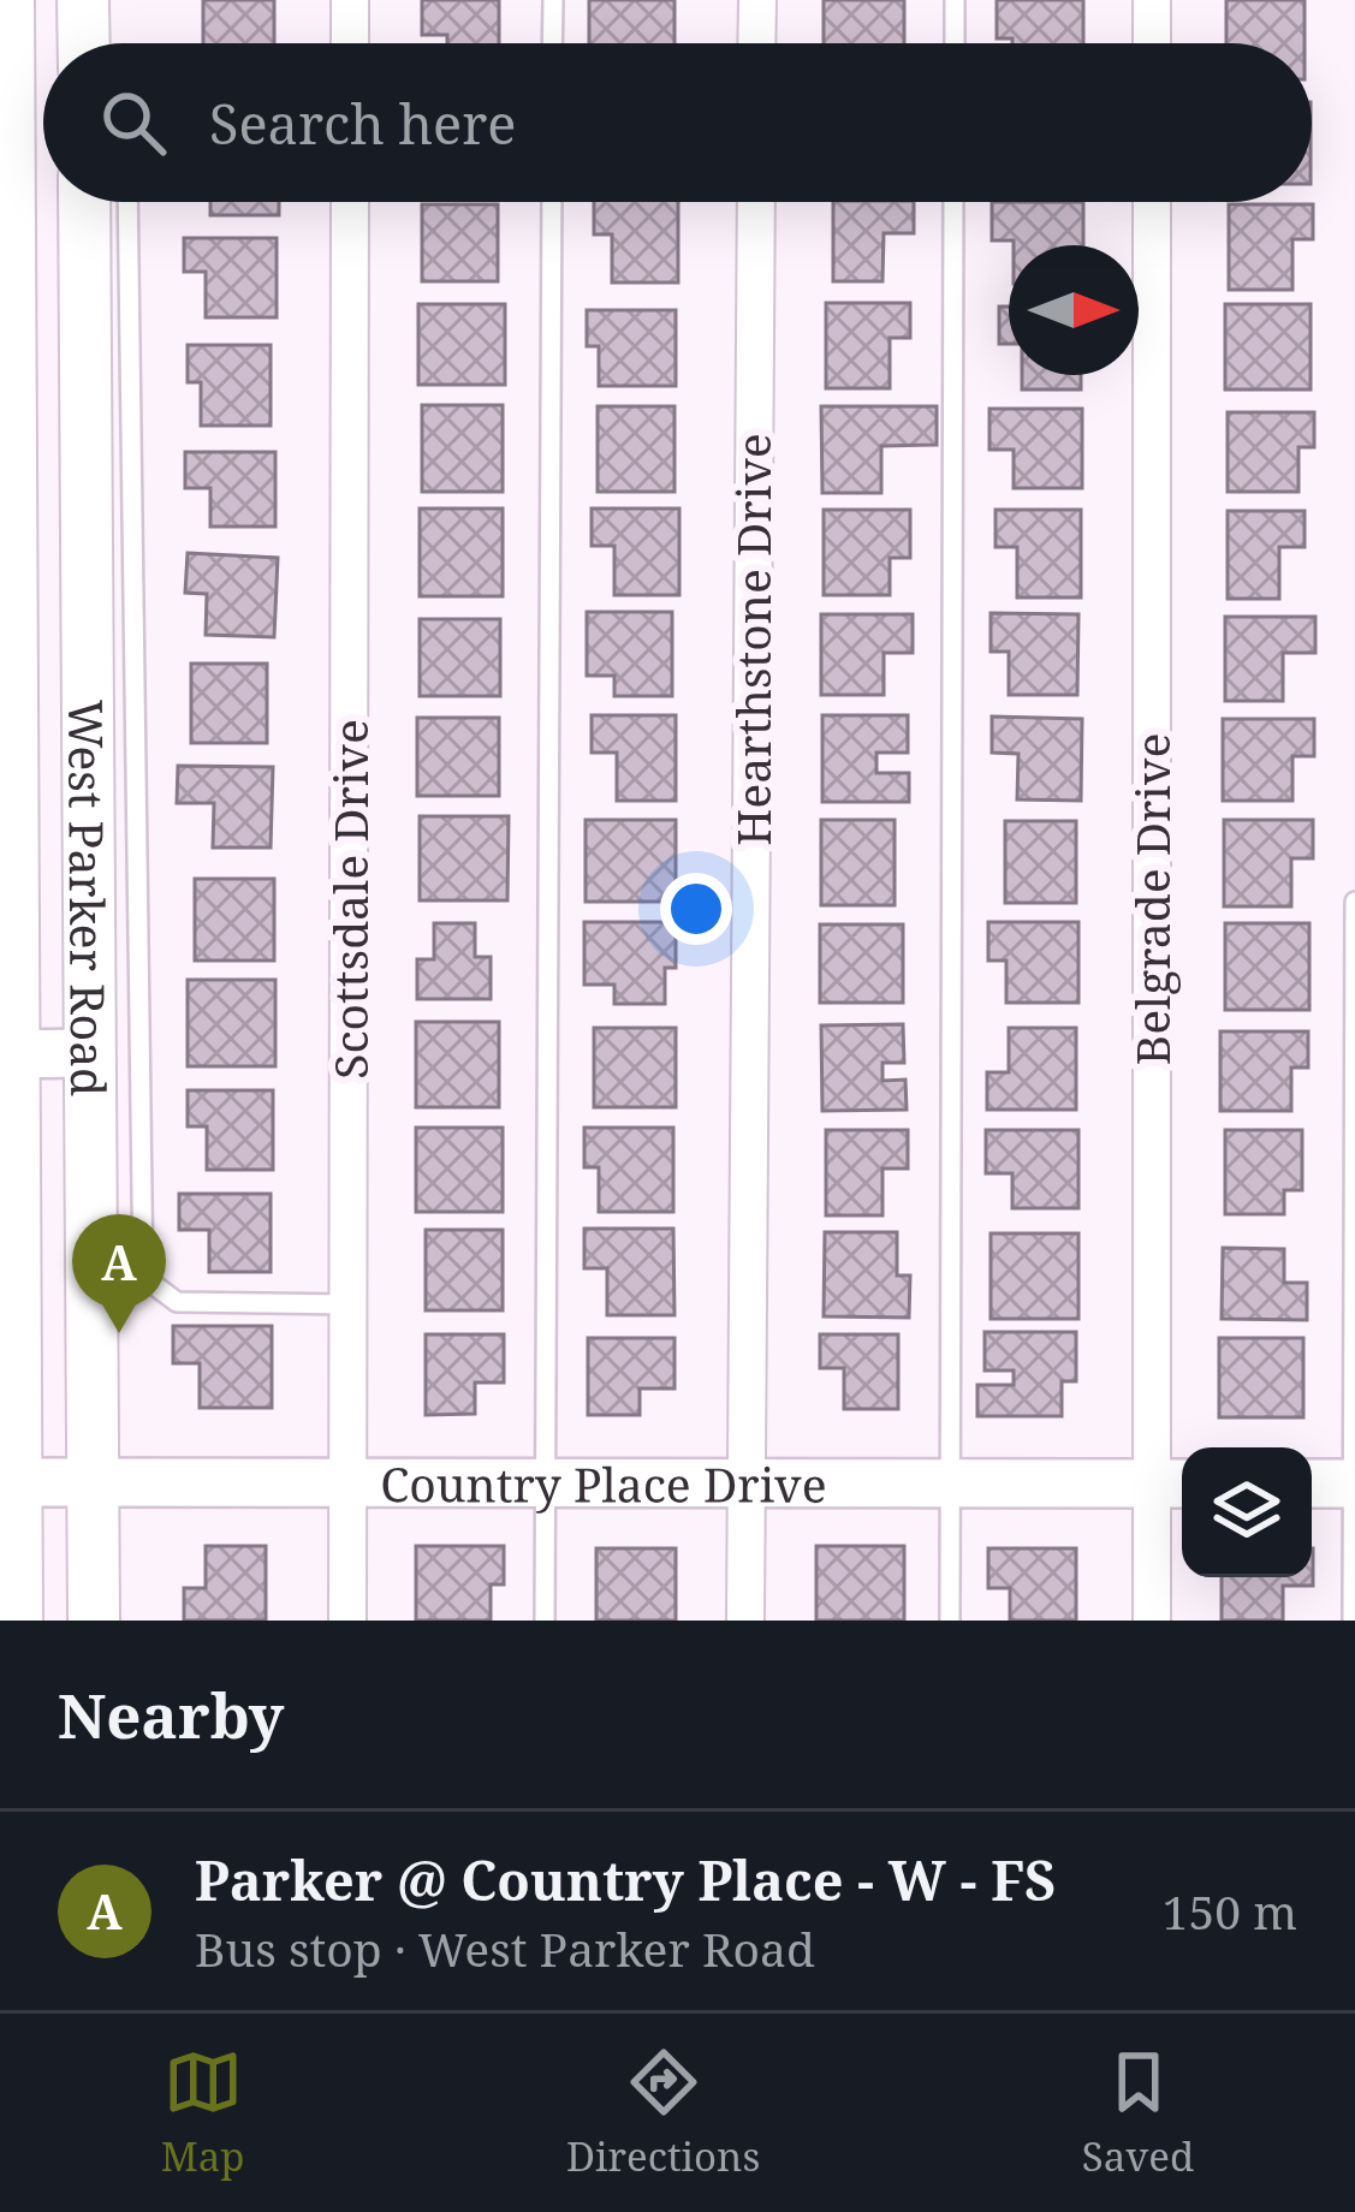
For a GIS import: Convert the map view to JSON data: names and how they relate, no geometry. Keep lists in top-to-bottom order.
{
  "streets": {
    "main road": ["West Parker Road"],
    "street": [
      "Hearthstone Drive",
      "Scottsdale Drive",
      "Belgrade Drive",
      "Country Place Drive"
    ]
  },
  "crossings": [
    ["Hearthstone Drive", "Country Place Drive"],
    ["West Parker Road", "Country Place Drive"],
    ["Scottsdale Drive", "Country Place Drive"],
    ["Belgrade Drive", "Country Place Drive"]
  ],
  "north": "right",
  "page": {
    "search": "Search here",
    "pins": "A",
    "heading": "Nearby",
    "list": [
      {
        "mark": "A",
        "name": "Parker @ Country Place - W - FS",
        "note": "Bus stop · West Parker Road",
        "value": "150 m"
      }
    ],
    "nav": ["Map", "Directions", "Saved"]
  }
}
